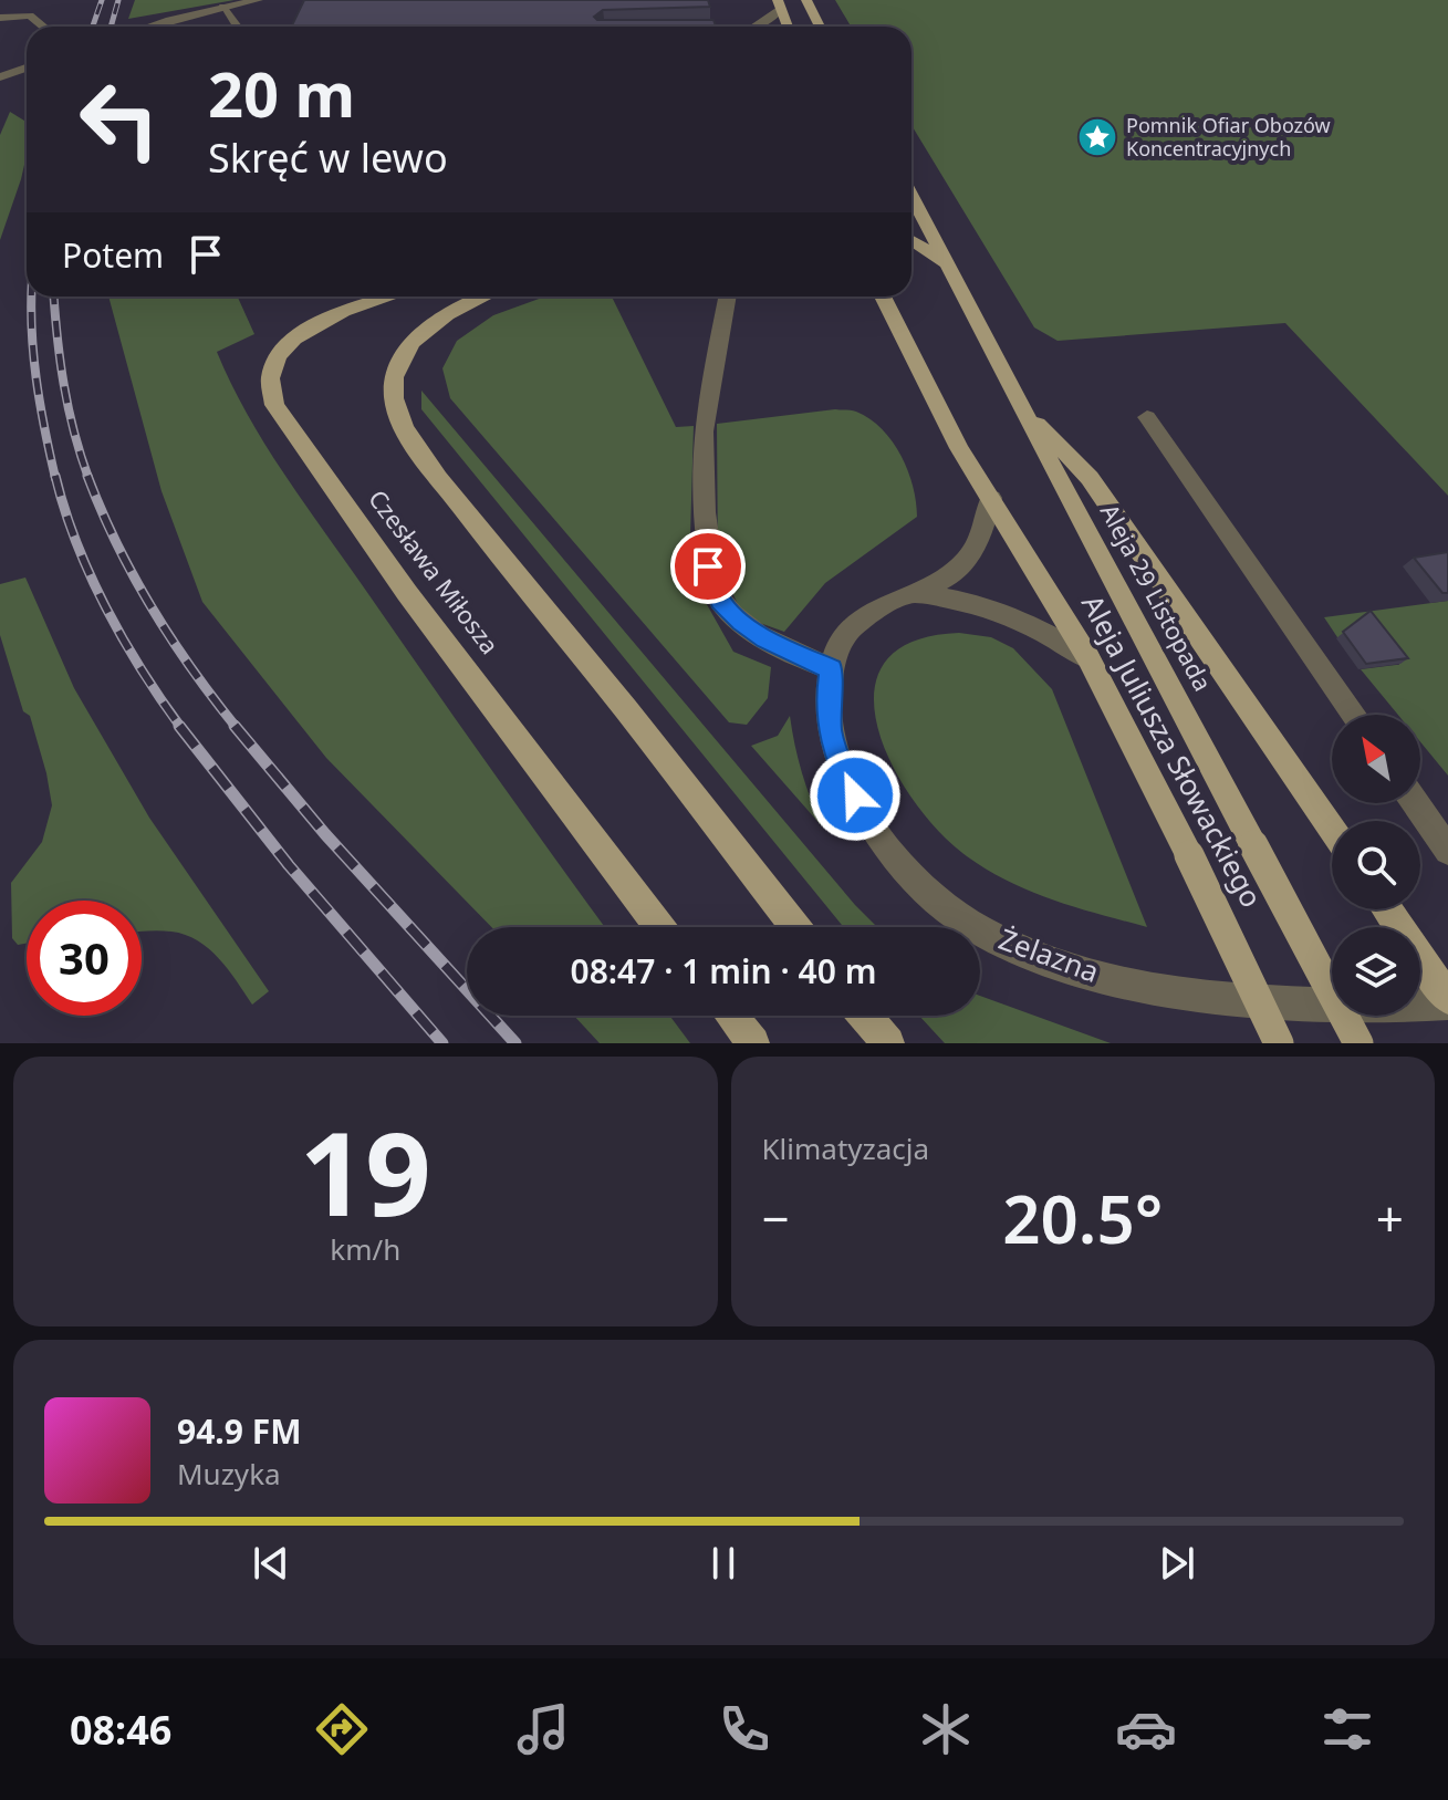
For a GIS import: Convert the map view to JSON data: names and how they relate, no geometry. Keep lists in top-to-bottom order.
{
  "streets": {
    "main road": ["Czesława Miłosza", "Aleja 29 Listopada", "Aleja Juliusza Słowackiego"],
    "street": ["Żelazna"]
  },
  "crossings": [
    ["Aleja Juliusza Słowackiego", "Żelazna"]
  ],
  "places": {
    "place": ["Pomnik Ofiar Obozów Koncentracyjnych"]
  },
  "north": "top left",
  "page": {
    "turn": ["20 m", "Skręć w lewo"],
    "then": "Potem",
    "limit": "30",
    "trip": "08:47 · 1 min · 40 m",
    "tile": [
      ["19", "km/h"],
      "Klimatyzacja"
    ],
    "heat": ["−", "20.5°", "+"],
    "song": ["94.9 FM", "Muzyka"],
    "tabs": "08:46"
  }
}
